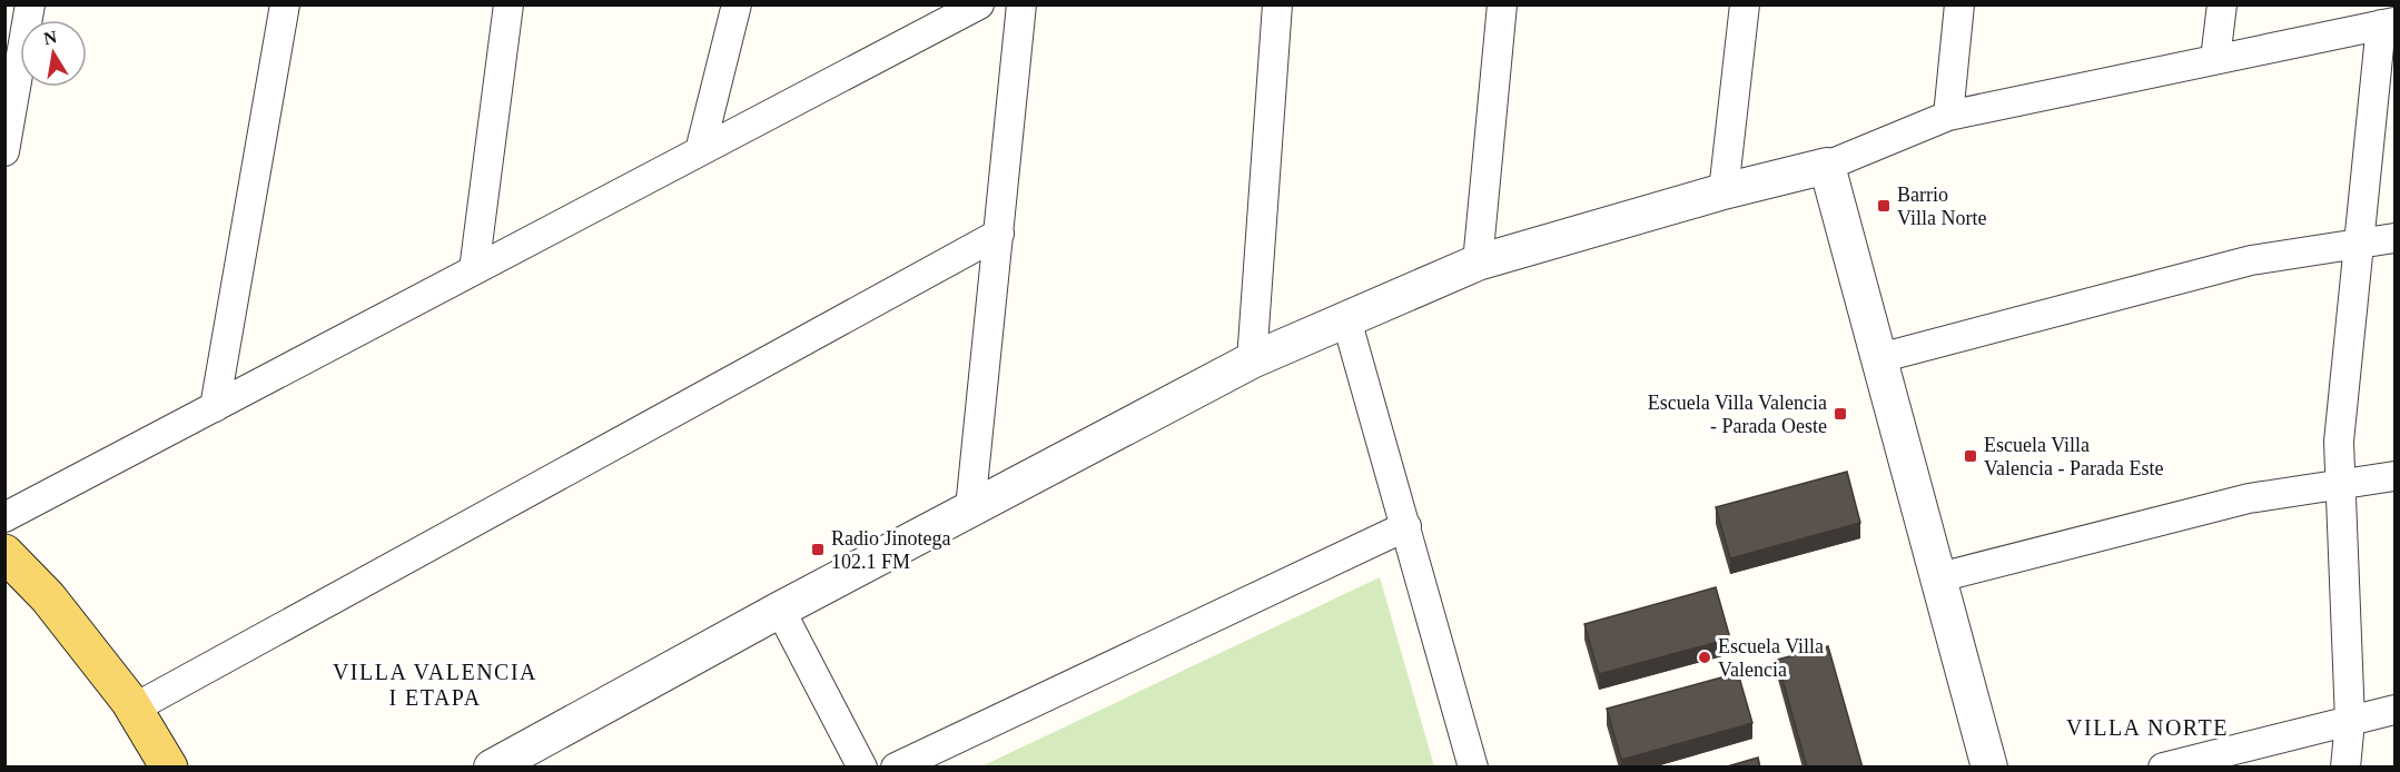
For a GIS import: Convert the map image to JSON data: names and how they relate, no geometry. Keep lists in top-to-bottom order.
{
  "districts": ["VILLA VALENCIA I ETAPA", "VILLA NORTE"],
  "places": {
    "transit": [
      "Barrio Villa Norte",
      "Escuela Villa Valencia - Parada Oeste",
      "Escuela Villa Valencia - Parada Este",
      "Radio Jinotega 102.1 FM"
    ],
    "other": ["Escuela Villa Valencia"]
  },
  "north": "top"
}
